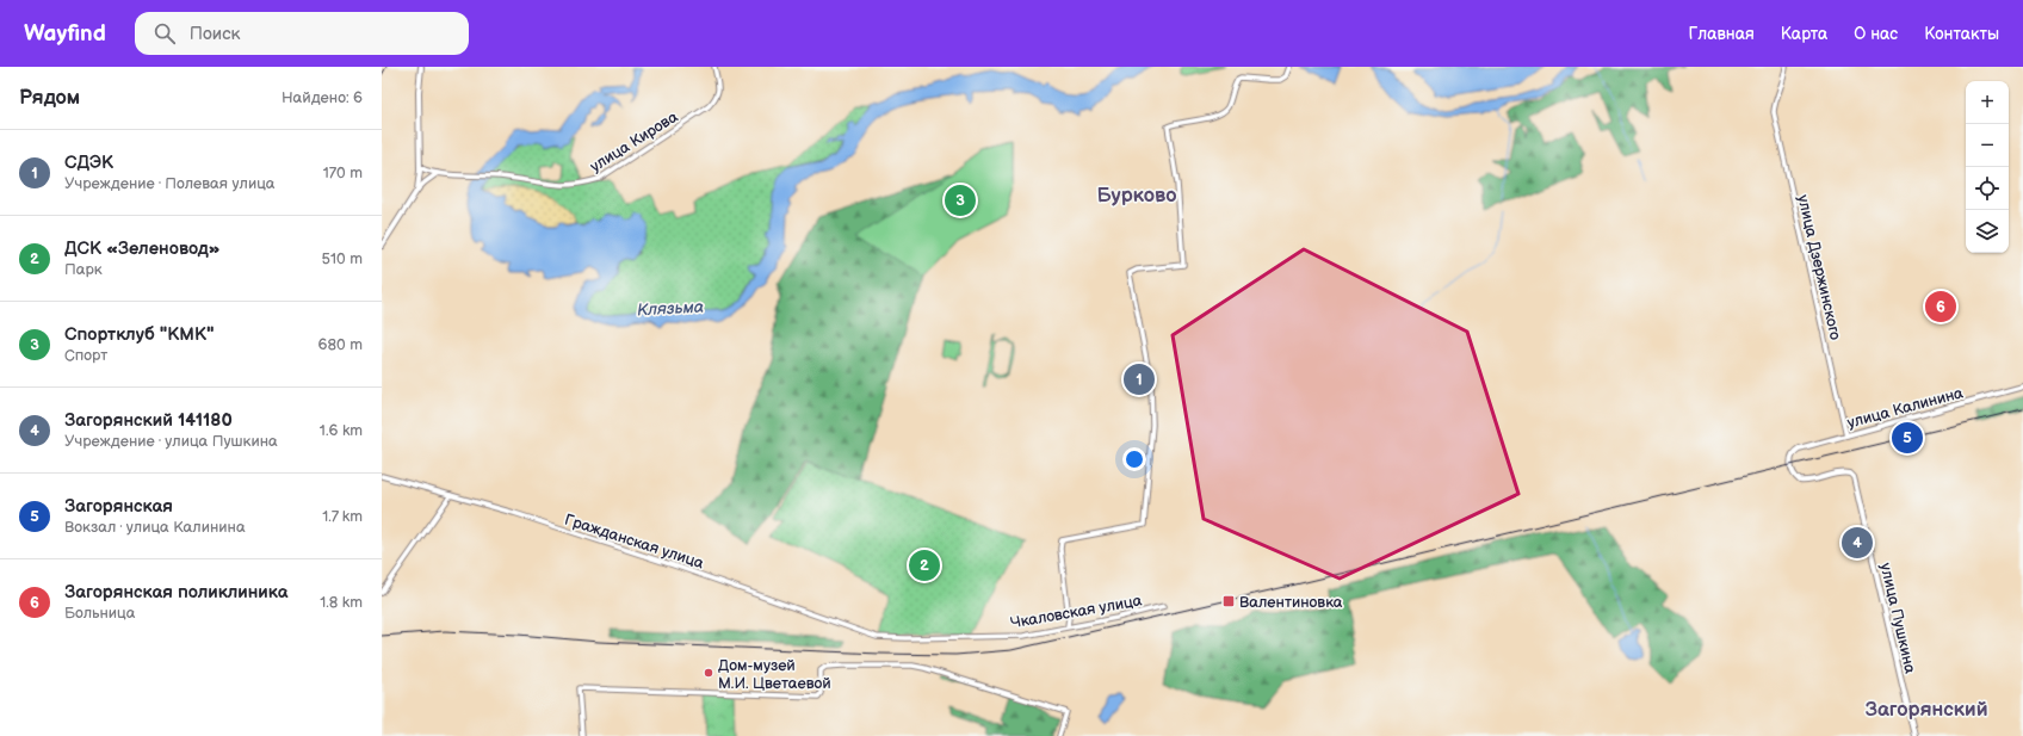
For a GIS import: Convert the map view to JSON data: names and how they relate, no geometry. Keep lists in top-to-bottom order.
{
  "streets": {
    "main road": ["улица Калинина", "улица Пушкина"],
    "street": [
      "улица Кирова",
      "улица Дзержинского",
      "Гражданская улица",
      "Чкаловская улица"
    ]
  },
  "crossings": [
    ["улица Дзержинского", "улица Калинина"],
    ["улица Калинина", "улица Пушкина"],
    ["Гражданская улица", "Чкаловская улица"]
  ],
  "districts": ["Бурково", "Загорянский"],
  "water": ["Клязьма"],
  "places": {
    "transit": ["Валентиновка"],
    "other": ["Дом-музей М.И. Цветаевой"]
  },
  "page": {
    "header": "Wayfind",
    "search": "Поиск",
    "nav": [
      "Главная",
      "Карта",
      "О нас",
      "Контакты"
    ],
    "heading": ["Рядом", "Найдено: 6"],
    "map_buttons": ["+", "−"],
    "list": [
      {
        "mark": "1",
        "name": "СДЭК",
        "note": "Учреждение · Полевая улица",
        "value": "170 m"
      },
      {
        "mark": "2",
        "name": "ДСК «Зеленовод»",
        "note": "Парк",
        "value": "510 m"
      },
      {
        "mark": "3",
        "name": "Спортклуб \"КМК\"",
        "note": "Спорт",
        "value": "680 m"
      },
      {
        "mark": "4",
        "name": "Загорянский 141180",
        "note": "Учреждение · улица Пушкина",
        "value": "1.6 km"
      },
      {
        "mark": "5",
        "name": "Загорянская",
        "note": "Вокзал · улица Калинина",
        "value": "1.7 km"
      },
      {
        "mark": "6",
        "name": "Загорянская поликлиника",
        "note": "Больница",
        "value": "1.8 km"
      }
    ],
    "pins": [
      "3",
      "6",
      "1",
      "5",
      "4",
      "2"
    ]
  }
}
